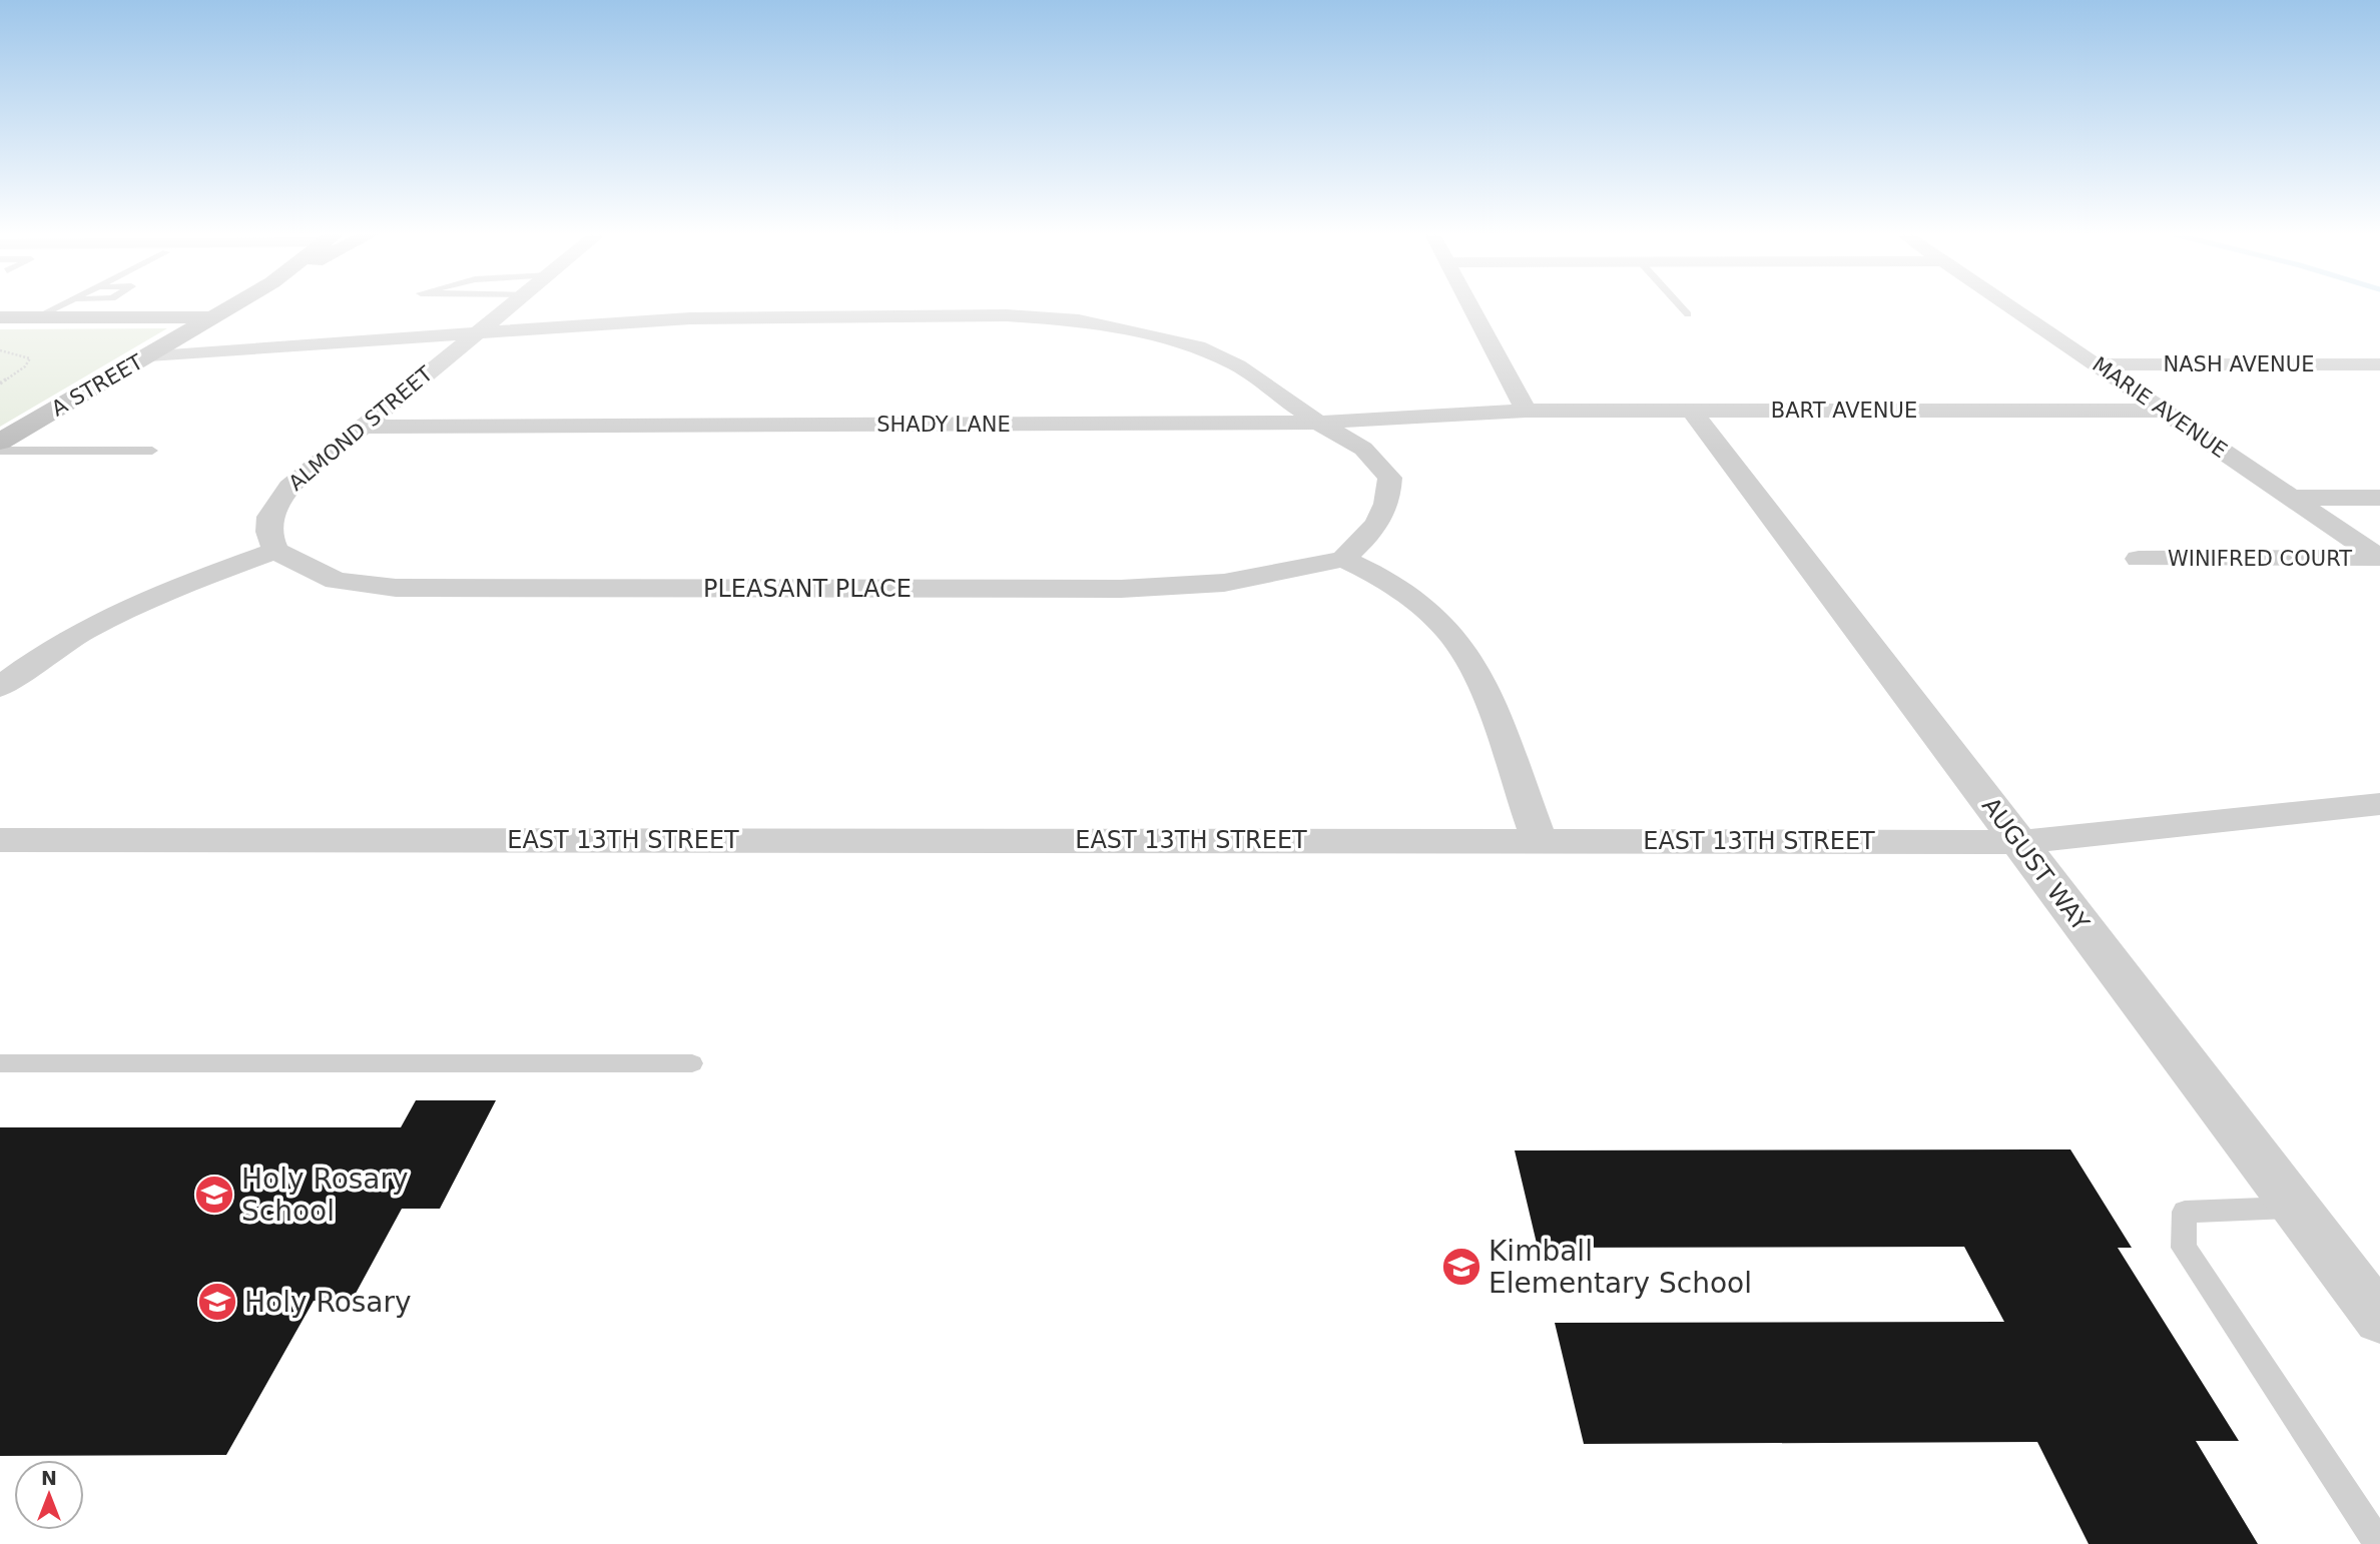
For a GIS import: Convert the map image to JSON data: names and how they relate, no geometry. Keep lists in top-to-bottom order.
{
  "streets": {
    "main road": ["A STREET"],
    "street": [
      "NASH AVENUE",
      "MARIE AVENUE",
      "BART AVENUE",
      "SHADY LANE",
      "ALMOND STREET",
      "WINIFRED COURT",
      "PLEASANT PLACE",
      "EAST 13TH STREET",
      "AUGUST WAY"
    ]
  },
  "crossings": [
    ["NASH AVENUE", "MARIE AVENUE"],
    ["MARIE AVENUE", "BART AVENUE"],
    ["MARIE AVENUE", "WINIFRED COURT"],
    ["BART AVENUE", "SHADY LANE"],
    ["BART AVENUE", "AUGUST WAY"],
    ["SHADY LANE", "ALMOND STREET"],
    ["ALMOND STREET", "PLEASANT PLACE"],
    ["EAST 13TH STREET", "AUGUST WAY"]
  ],
  "places": {
    "school or university": ["Holy Rosary School", "Kimball Elementary School", "Holy Rosary"]
  },
  "north": "top"
}
